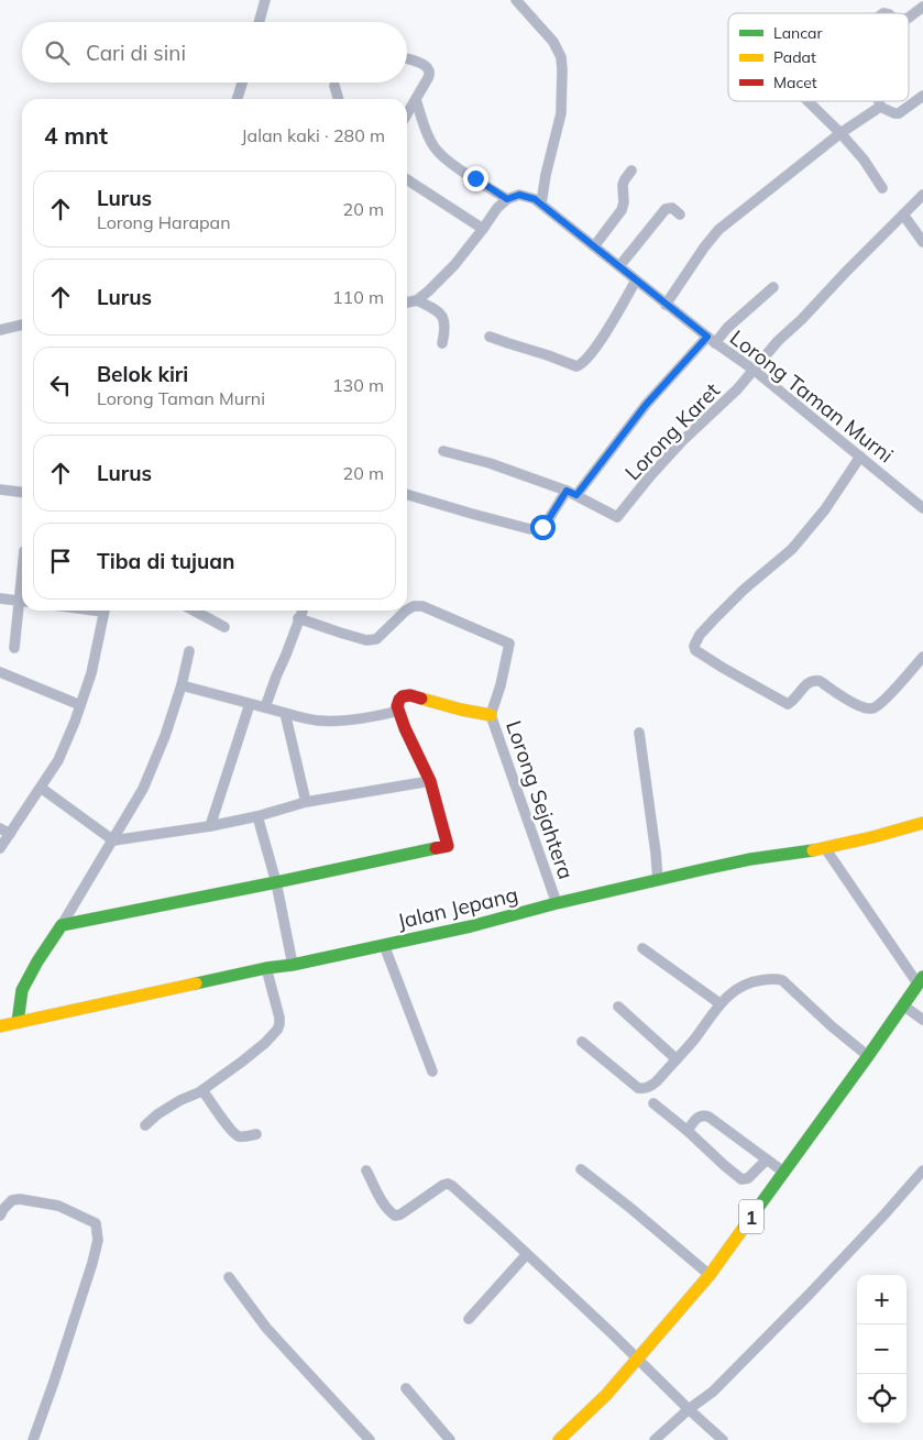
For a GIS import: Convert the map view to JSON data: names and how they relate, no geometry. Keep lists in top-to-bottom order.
{
  "streets": {
    "main road": ["Jalan Jepang", "1"],
    "street": ["Lorong Taman Murni", "Lorong Karet", "Lorong Sejahtera"]
  },
  "crossings": [
    ["Lorong Taman Murni", "Lorong Karet"],
    ["Lorong Sejahtera", "Jalan Jepang"]
  ],
  "legend": ["Lancar", "Padat", "Macet"],
  "page": {
    "search": "Cari di sini",
    "heading": ["4 mnt", "Jalan kaki · 280 m"],
    "list": [
      ["Lurus", "Lorong Harapan", "20 m"],
      ["Lurus", "110 m"],
      ["Belok kiri", "Lorong Taman Murni", "130 m"],
      ["Lurus", "20 m"],
      "Tiba di tujuan"
    ],
    "map_buttons": ["+", "−"]
  }
}
